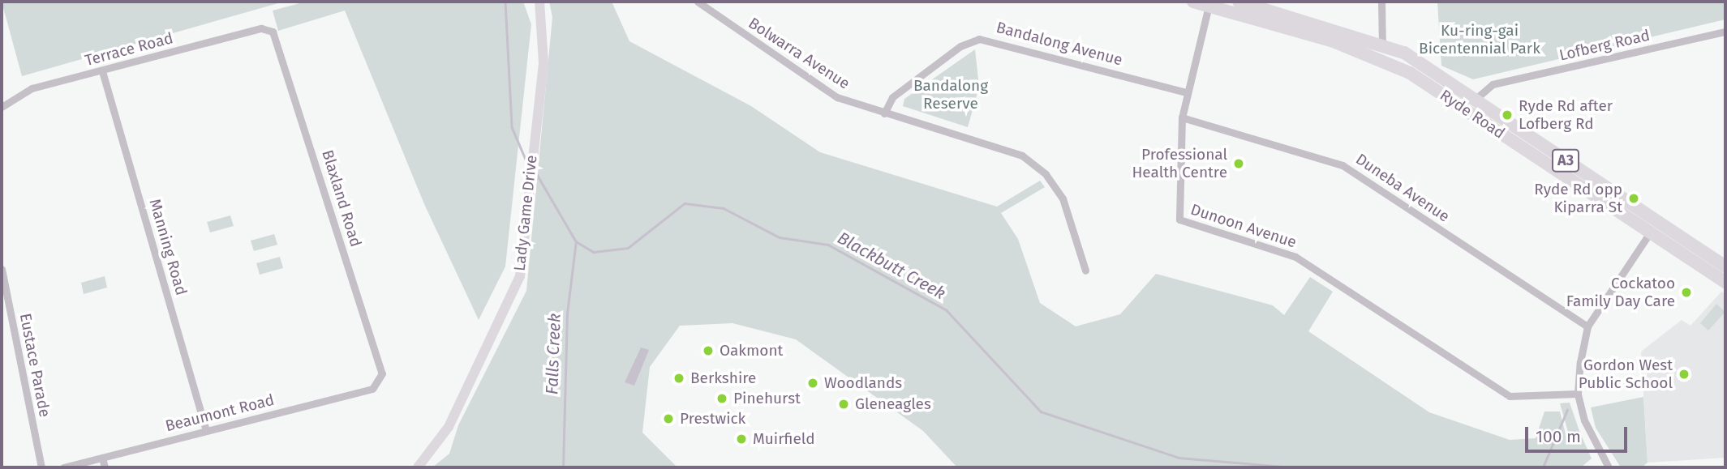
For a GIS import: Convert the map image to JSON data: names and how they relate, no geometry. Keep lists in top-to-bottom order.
{
  "streets": {
    "highway": ["Ryde Road", "A3"],
    "main road": ["Lady Game Drive"],
    "street": [
      "Bandalong Avenue",
      "Lofberg Road",
      "Terrace Road",
      "Bolwarra Avenue",
      "Duneba Avenue",
      "Blaxland Road",
      "Dunoon Avenue",
      "Manning Road",
      "Eustace Parade",
      "Beaumont Road"
    ]
  },
  "crossings": [
    ["Bandalong Avenue", "Bolwarra Avenue"],
    ["Bandalong Avenue", "Dunoon Avenue"],
    ["Lofberg Road", "Ryde Road"],
    ["Terrace Road", "Blaxland Road"],
    ["Terrace Road", "Manning Road"],
    ["Ryde Road", "Dunoon Avenue"],
    ["Duneba Avenue", "Dunoon Avenue"],
    ["Blaxland Road", "Beaumont Road"],
    ["Manning Road", "Beaumont Road"]
  ],
  "water": ["Blackbutt Creek", "Falls Creek"],
  "parks": ["Ku-ring-gai Bicentennial Park", "Bandalong Reserve"],
  "places": [
    "Ryde Rd after Lofberg Rd",
    "Professional Health Centre",
    "Ryde Rd opp Kiparra St",
    "Cockatoo Family Day Care",
    "Oakmont",
    "Gordon West Public School",
    "Berkshire",
    "Woodlands",
    "Pinehurst",
    "Gleneagles",
    "Prestwick",
    "Muirfield"
  ],
  "scale_bar": "100 m"
}
